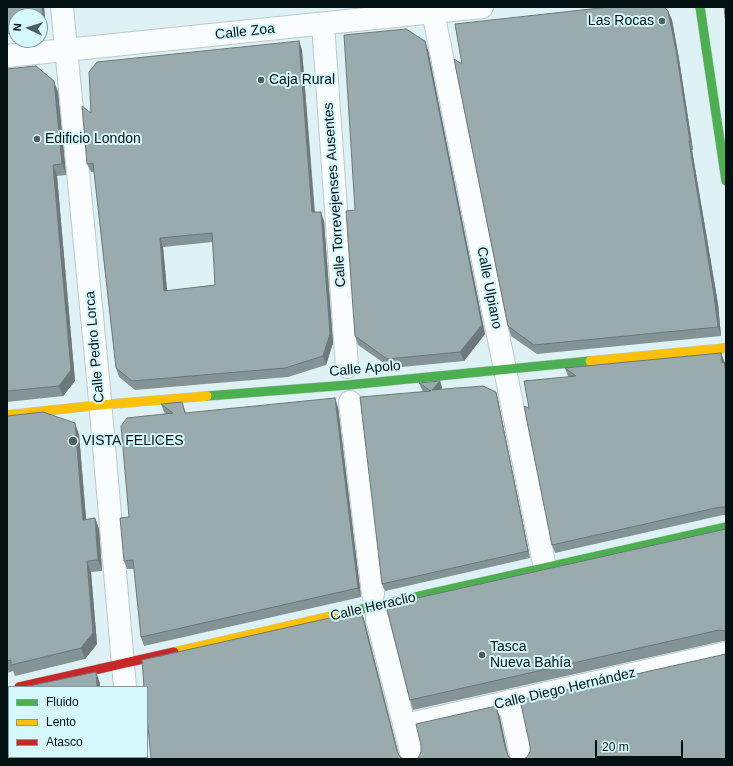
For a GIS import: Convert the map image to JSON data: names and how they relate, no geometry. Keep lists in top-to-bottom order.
{
  "streets": {
    "street": [
      "Calle Zoa",
      "Calle Torrevejenses Ausentes",
      "Calle Ulpiano",
      "Calle Pedro Lorca",
      "Calle Apolo",
      "Calle Heraclio",
      "Calle Diego Hernández"
    ]
  },
  "crossings": [
    ["Calle Zoa", "Calle Torrevejenses Ausentes"],
    ["Calle Zoa", "Calle Ulpiano"],
    ["Calle Zoa", "Calle Pedro Lorca"],
    ["Calle Ulpiano", "Calle Apolo"],
    ["Calle Ulpiano", "Calle Heraclio"],
    ["Calle Pedro Lorca", "Calle Apolo"],
    ["Calle Pedro Lorca", "Calle Heraclio"]
  ],
  "places": [
    "Las Rocas",
    "Caja Rural",
    "Edificio London",
    "VISTA FELICES",
    "Tasca Nueva Bahía"
  ],
  "legend": ["Fluido", "Lento", "Atasco"],
  "scale_bar": "20 m",
  "north": "left"
}
